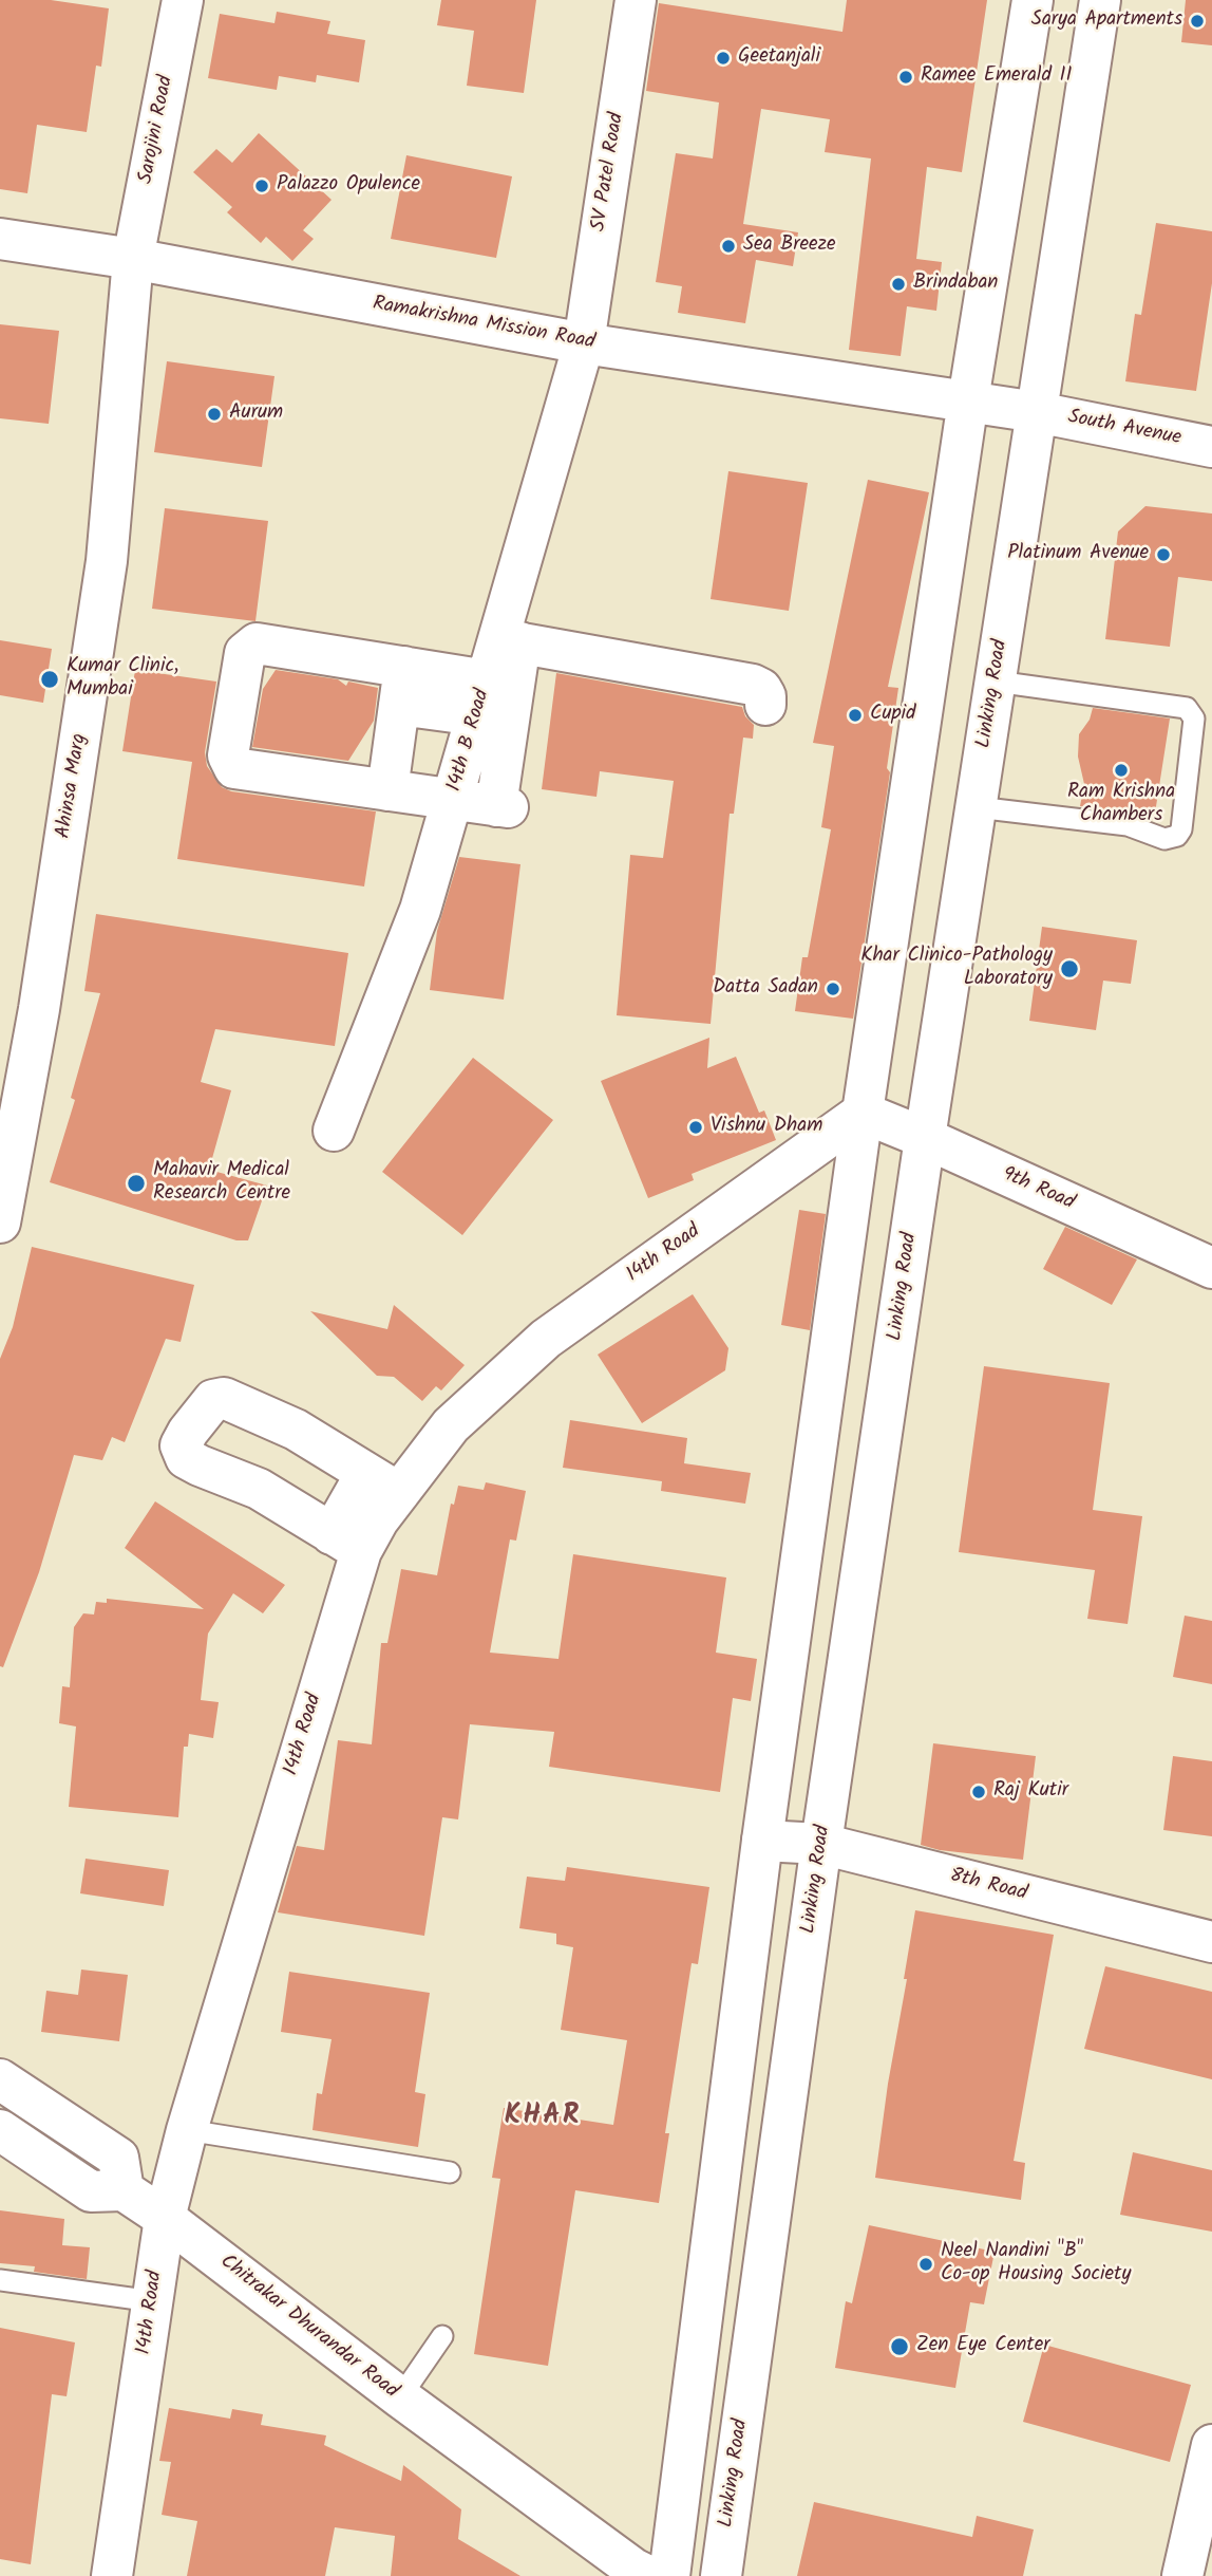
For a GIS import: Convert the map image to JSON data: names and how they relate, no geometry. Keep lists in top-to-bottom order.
{
  "streets": {
    "street": [
      "Sarojini Road",
      "SV Patel Road",
      "Ramakrishna Mission Road",
      "South Avenue",
      "Linking Road",
      "14th B Road",
      "Ahinsa Marg",
      "9th Road",
      "14th Road",
      "8th Road",
      "Chitrakar Dhurandar Road"
    ]
  },
  "crossings": [
    ["Sarojini Road", "Ramakrishna Mission Road"],
    ["Sarojini Road", "Ahinsa Marg"],
    ["SV Patel Road", "Ramakrishna Mission Road"],
    ["SV Patel Road", "14th B Road"],
    ["Ramakrishna Mission Road", "South Avenue"],
    ["Ramakrishna Mission Road", "Linking Road"],
    ["Ramakrishna Mission Road", "14th B Road"],
    ["Ramakrishna Mission Road", "Ahinsa Marg"],
    ["South Avenue", "Linking Road"],
    ["Linking Road", "9th Road"],
    ["Linking Road", "8th Road"],
    ["9th Road", "14th Road"],
    ["14th Road", "Chitrakar Dhurandar Road"]
  ],
  "districts": ["KHAR"],
  "places": [
    "Sarya Apartments",
    "Geetanjali",
    "Ramee Emerald II",
    "Palazzo Opulence",
    "Sea Breeze",
    "Brindaban",
    "Aurum",
    "Platinum Avenue",
    "Kumar Clinic, Mumbai",
    "Cupid",
    "Ram Krishna Chambers",
    "Khar Clinico-Pathology Laboratory",
    "Datta Sadan",
    "Vishnu Dham",
    "Mahavir Medical Research Centre",
    "Raj Kutir",
    "Neel Nandini \"B\" Co-op Housing Society",
    "Zen Eye Center"
  ]
}
